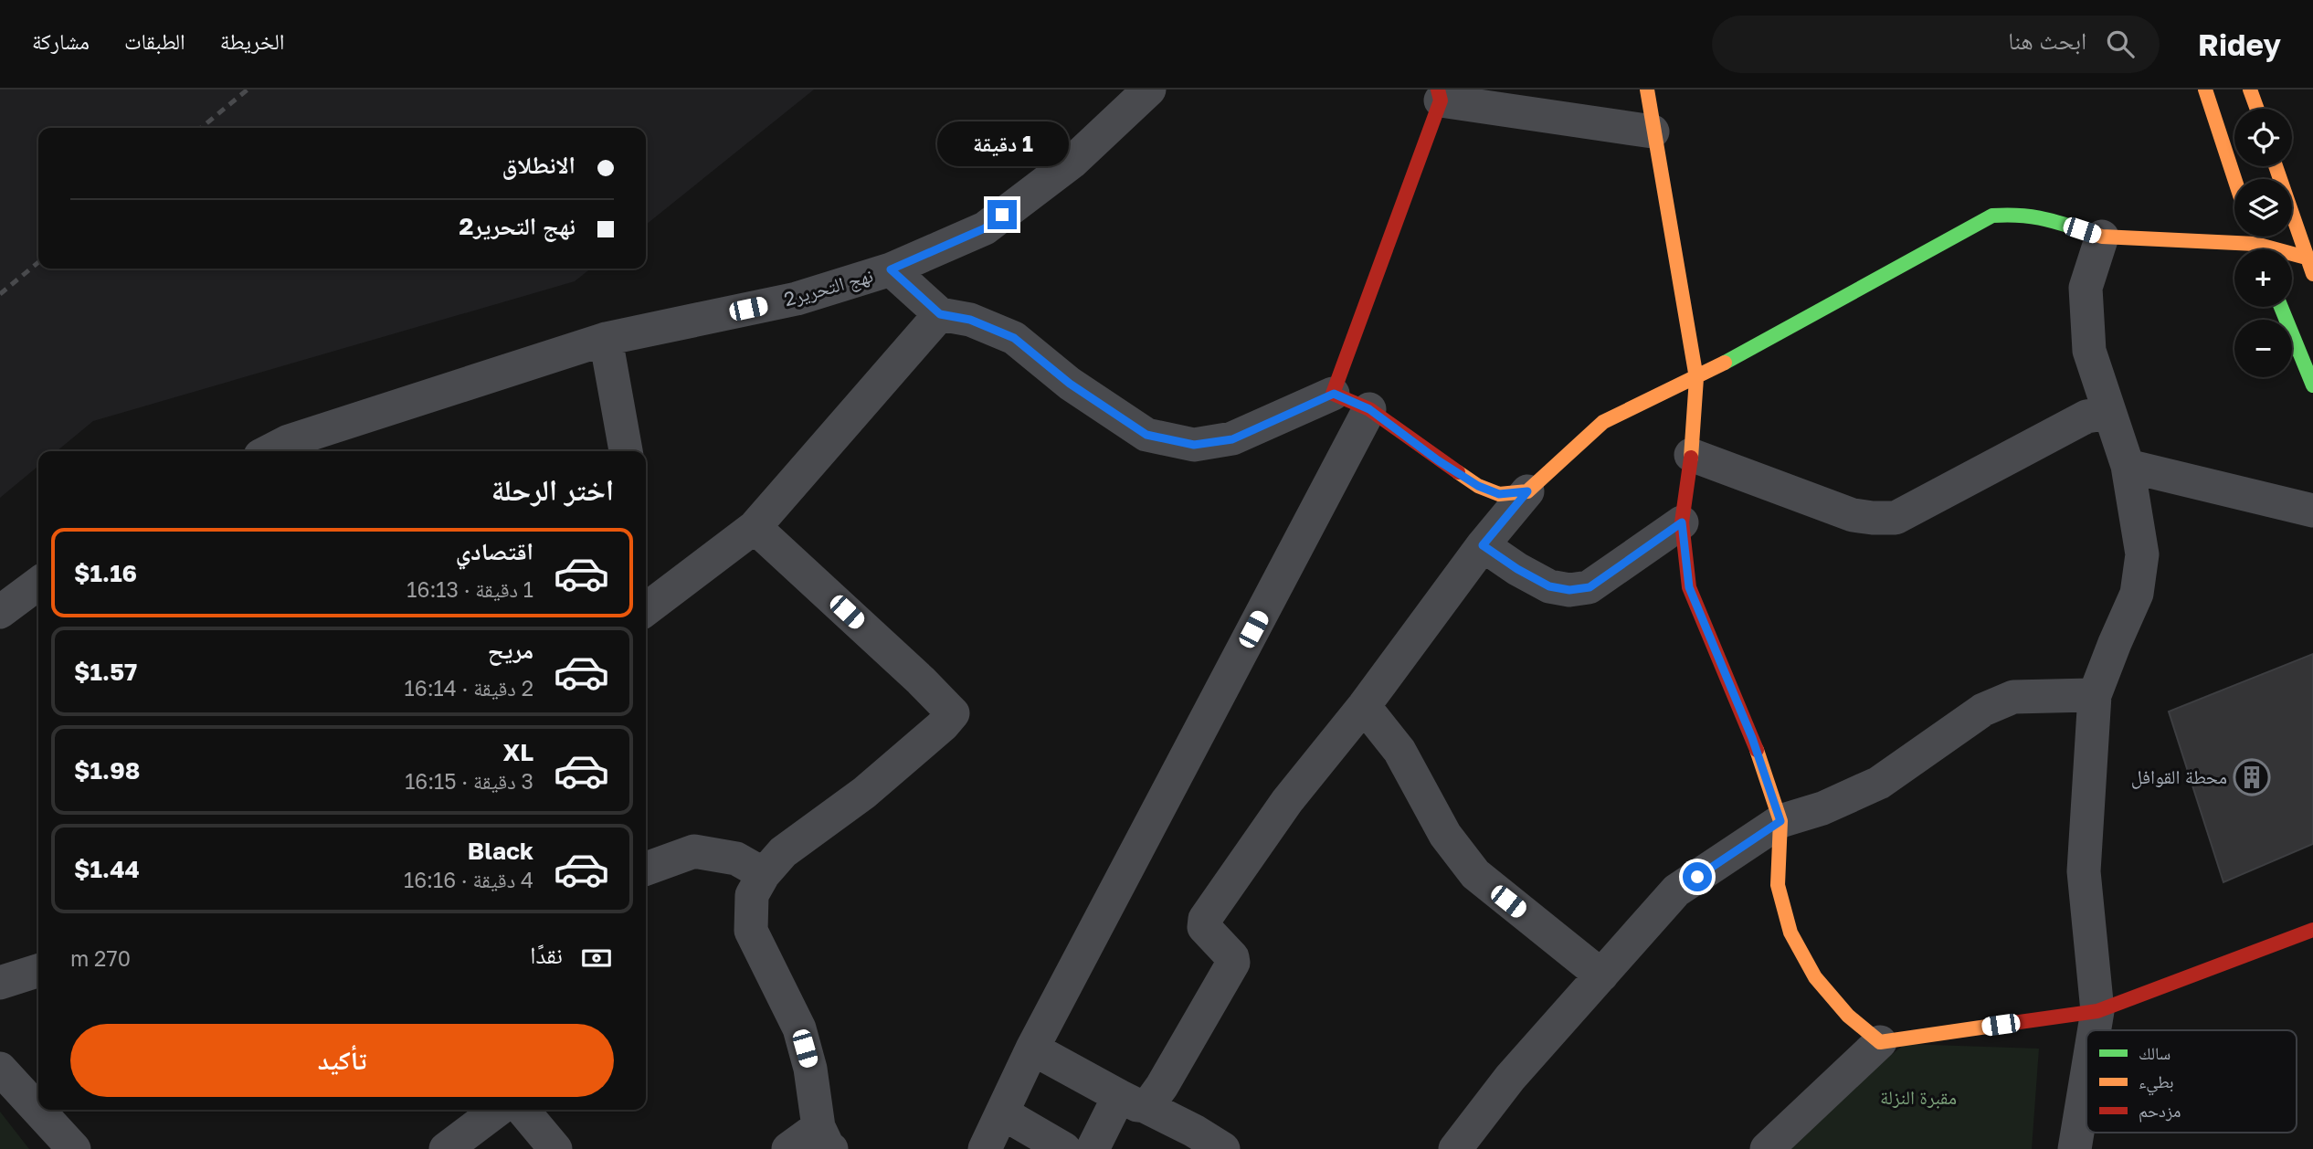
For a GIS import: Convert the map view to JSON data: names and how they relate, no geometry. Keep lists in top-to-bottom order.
{
  "streets": {
    "street": ["نهج التحرير2"]
  },
  "parks": ["مقبرة النزلة"],
  "places": {
    "building": ["محطة القوافل"]
  },
  "legend": ["سالك", "بطيء", "مزدحم"],
  "page": {
    "header": "Ridey",
    "search": "ابحث هنا",
    "nav": ["الخريطة", "الطبقات", "مشاركة"],
    "map_buttons": ["+", "−"],
    "bubble": "1 دقيقة",
    "banner": ["الانطلاق", "نهج التحرير2"],
    "heading": "اختر الرحلة",
    "list": [
      {
        "name": "اقتصادي",
        "note": "1 دقيقة · 16:13",
        "value": "$1.16"
      },
      {
        "name": "مريح",
        "note": "2 دقيقة · 16:14",
        "value": "$1.57"
      },
      {
        "name": "XL",
        "note": "3 دقيقة · 16:15",
        "value": "$1.98"
      },
      {
        "name": "Black",
        "note": "4 دقيقة · 16:16",
        "value": "$1.44"
      }
    ],
    "pay": ["نقدًا", "270 m"],
    "buttons": "تأكيد"
  }
}
